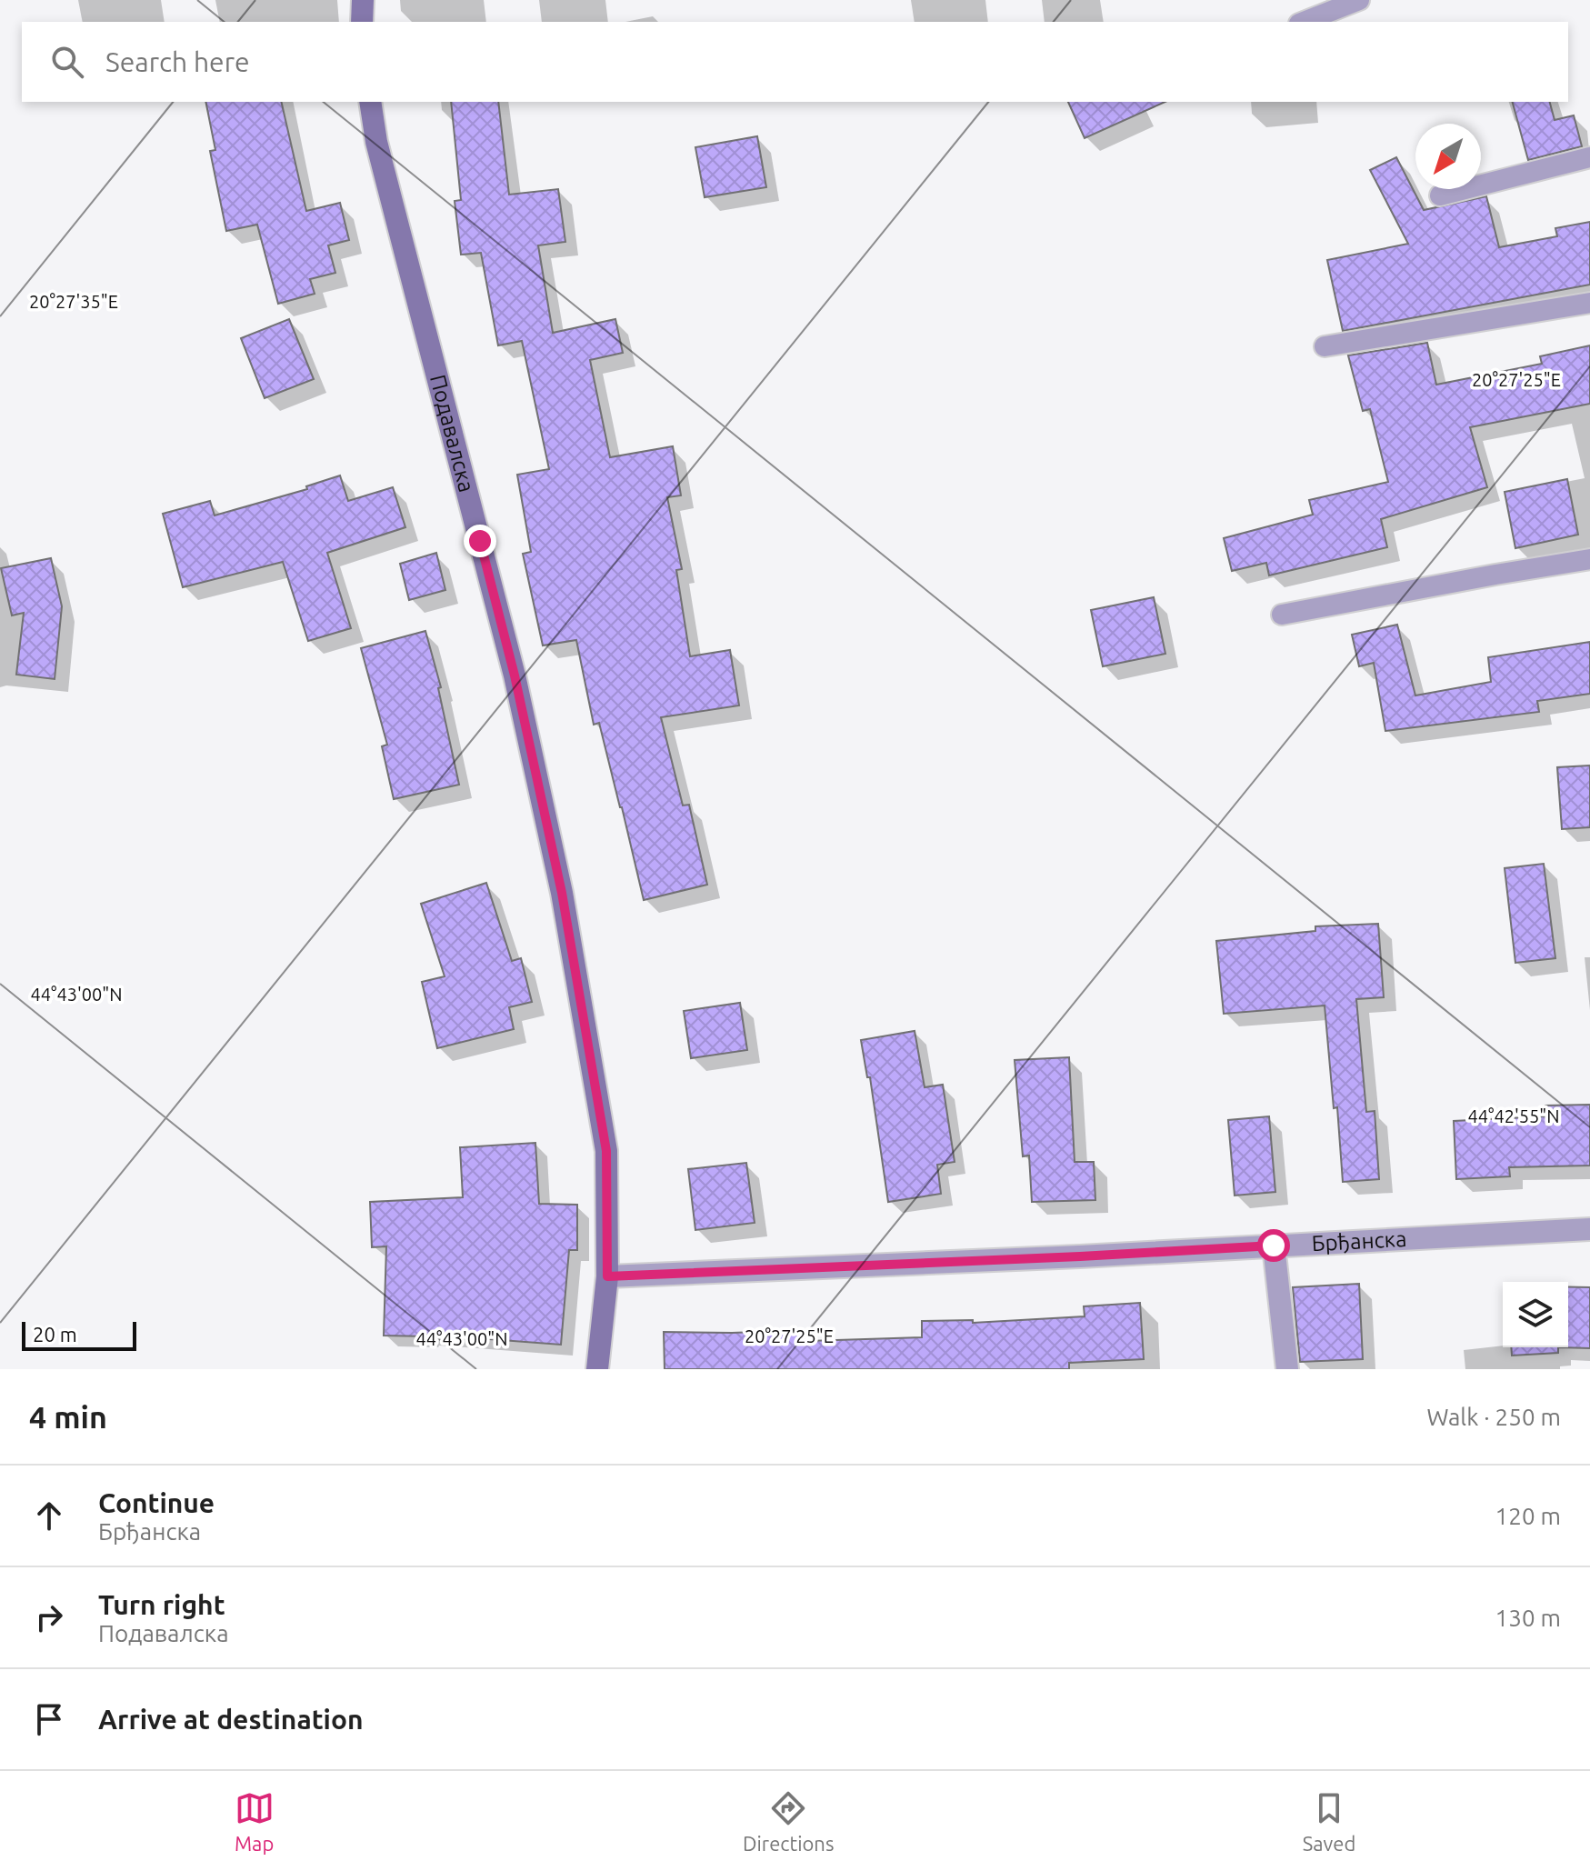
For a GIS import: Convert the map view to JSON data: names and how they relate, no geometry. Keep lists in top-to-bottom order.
{
  "streets": {
    "street": ["Подавалска", "Брђанска"]
  },
  "crossings": [
    ["Подавалска", "Брђанска"]
  ],
  "scale_bar": "20 m",
  "north": "bottom left",
  "page": {
    "search": "Search here",
    "scale": "20 m",
    "heading": ["4 min", "Walk · 250 m"],
    "list": [
      ["Continue", "Брђанска", "120 m"],
      ["Turn right", "Подавалска", "130 m"],
      "Arrive at destination"
    ],
    "nav": ["Map", "Directions", "Saved"]
  },
  "coordinates": [
    "20°27'35\"E",
    "20°27'25\"E",
    "44°43'00\"N",
    "44°42'55\"N"
  ]
}
